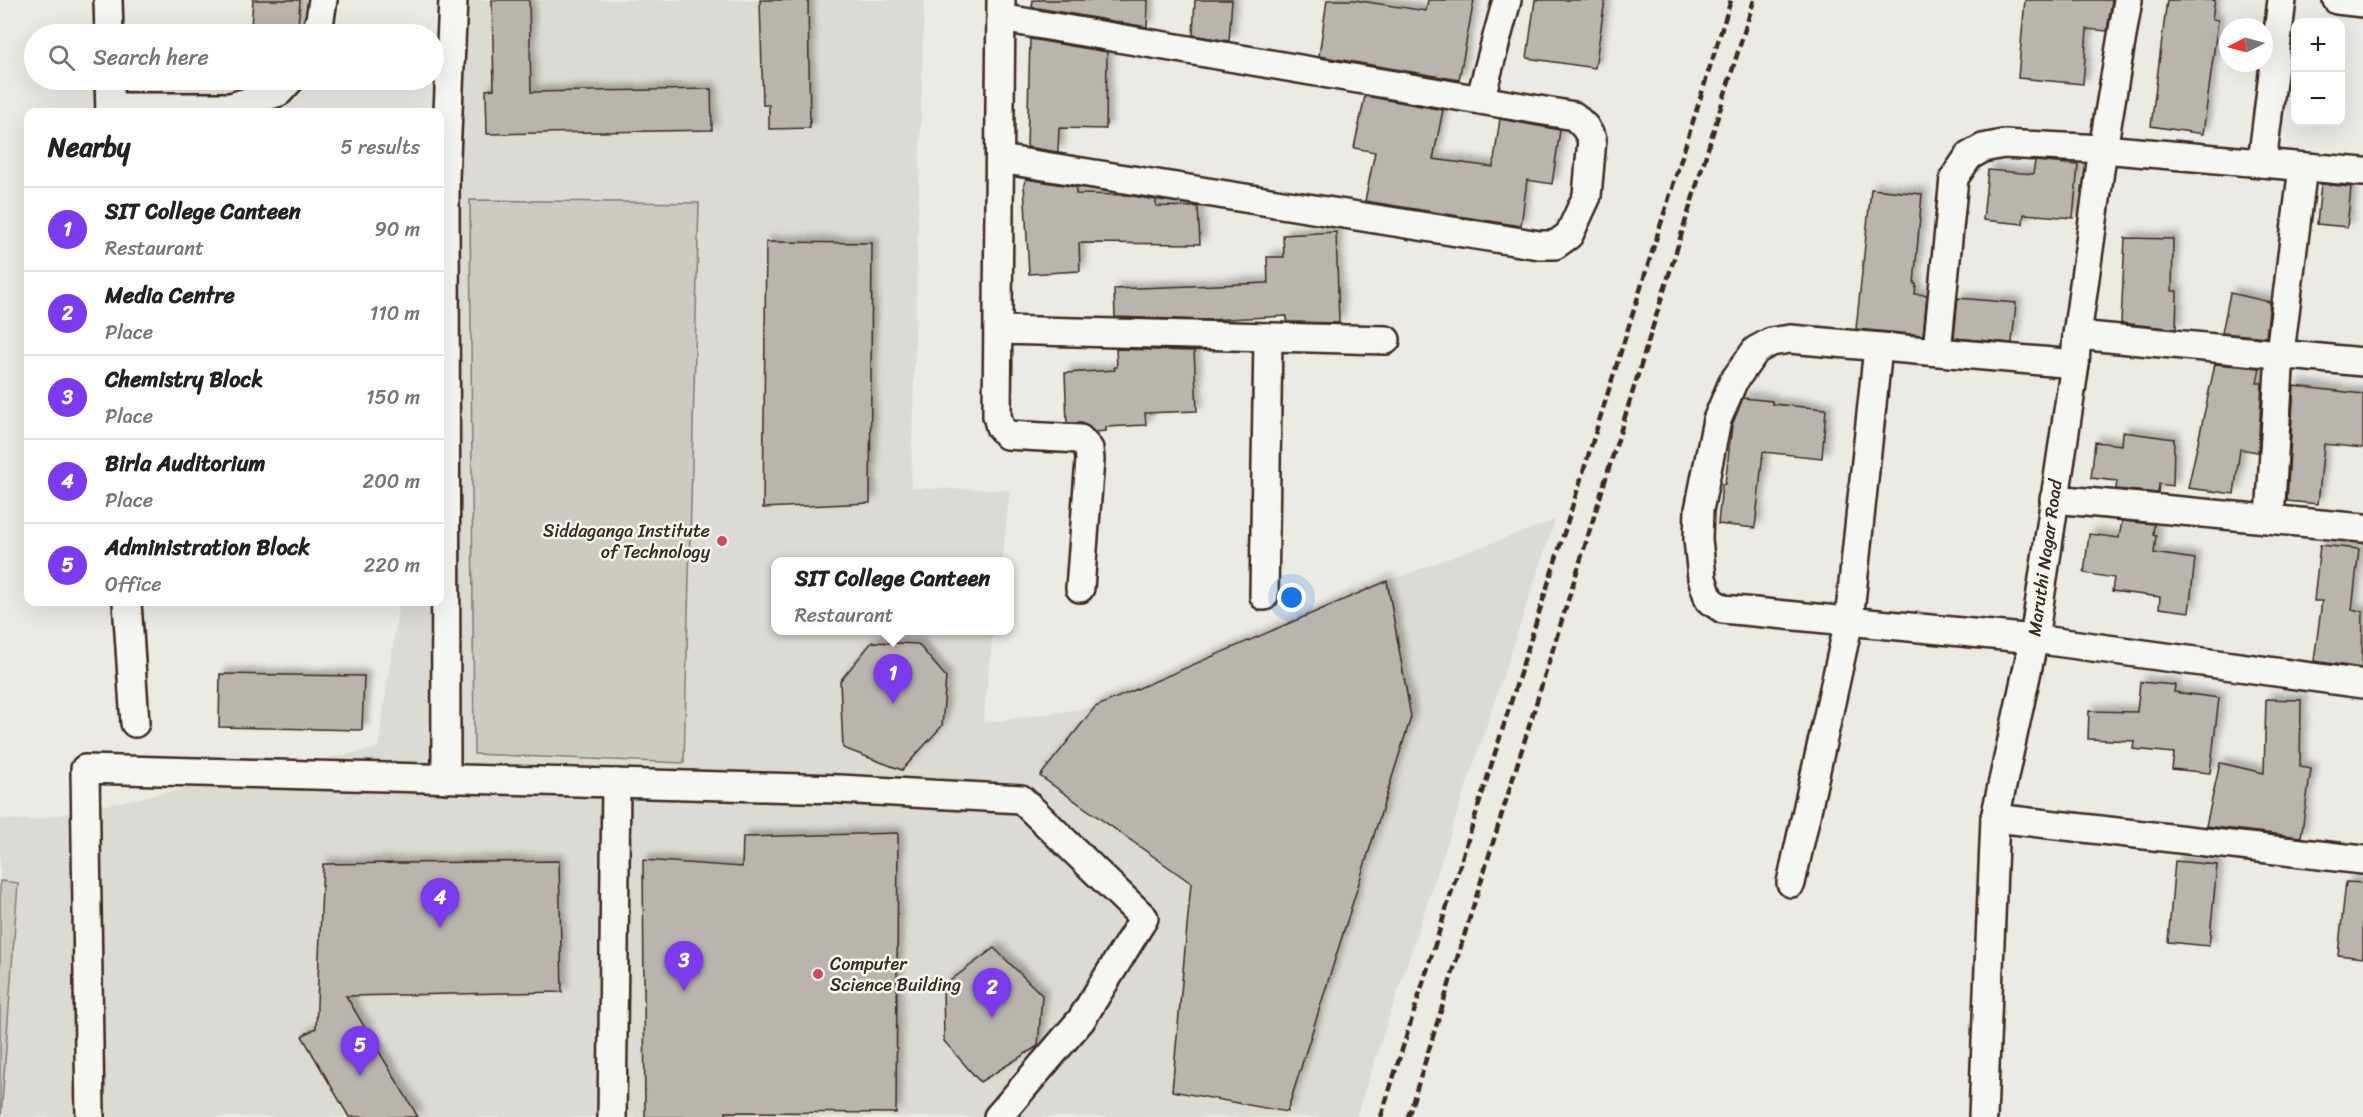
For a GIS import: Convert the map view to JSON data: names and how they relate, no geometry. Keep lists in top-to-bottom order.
{
  "streets": {
    "street": ["Maruthi Nagar Road"]
  },
  "places": ["Siddaganga Institute of Technology", "Computer Science Building"],
  "north": "left",
  "page": {
    "map_buttons": ["+", "−"],
    "search": "Search here",
    "heading": ["Nearby", "5 results"],
    "list": [
      {
        "mark": "1",
        "name": "SIT College Canteen",
        "note": "Restaurant",
        "value": "90 m"
      },
      {
        "mark": "2",
        "name": "Media Centre",
        "note": "Place",
        "value": "110 m"
      },
      {
        "mark": "3",
        "name": "Chemistry Block",
        "note": "Place",
        "value": "150 m"
      },
      {
        "mark": "4",
        "name": "Birla Auditorium",
        "note": "Place",
        "value": "200 m"
      },
      {
        "mark": "5",
        "name": "Administration Block",
        "note": "Office",
        "value": "220 m"
      }
    ],
    "popup": ["SIT College Canteen", "Restaurant"],
    "pins": [
      "1",
      "4",
      "3",
      "2",
      "5"
    ]
  }
}
